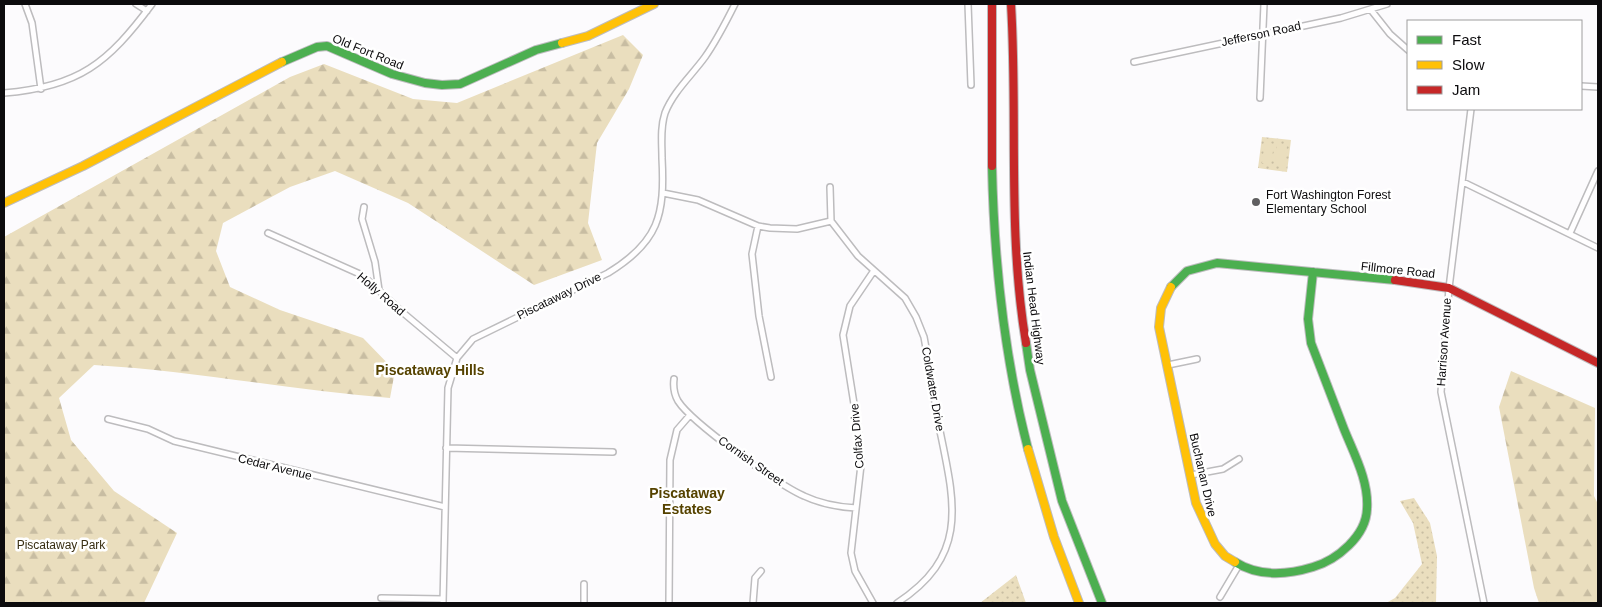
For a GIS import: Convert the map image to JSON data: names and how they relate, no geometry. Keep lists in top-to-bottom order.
{
  "streets": {
    "main road": [
      "Old Fort Road",
      "Fillmore Road",
      "Indian Head Highway",
      "Buchanan Drive"
    ],
    "street": [
      "Jefferson Road",
      "Holly Road",
      "Piscataway Drive",
      "Harrison Avenue",
      "Coldwater Drive",
      "Colfax Drive",
      "Cornish Street",
      "Cedar Avenue"
    ]
  },
  "crossings": [
    ["Fillmore Road", "Harrison Avenue"],
    ["Fillmore Road", "Buchanan Drive"],
    ["Holly Road", "Piscataway Drive"],
    ["Piscataway Drive", "Cedar Avenue"],
    ["Coldwater Drive", "Colfax Drive"],
    ["Colfax Drive", "Cornish Street"]
  ],
  "districts": ["Piscataway Hills", "Piscataway Estates"],
  "parks": ["Piscataway Park"],
  "places": ["Fort Washington Forest Elementary School"],
  "legend": ["Fast", "Slow", "Jam"]
}
